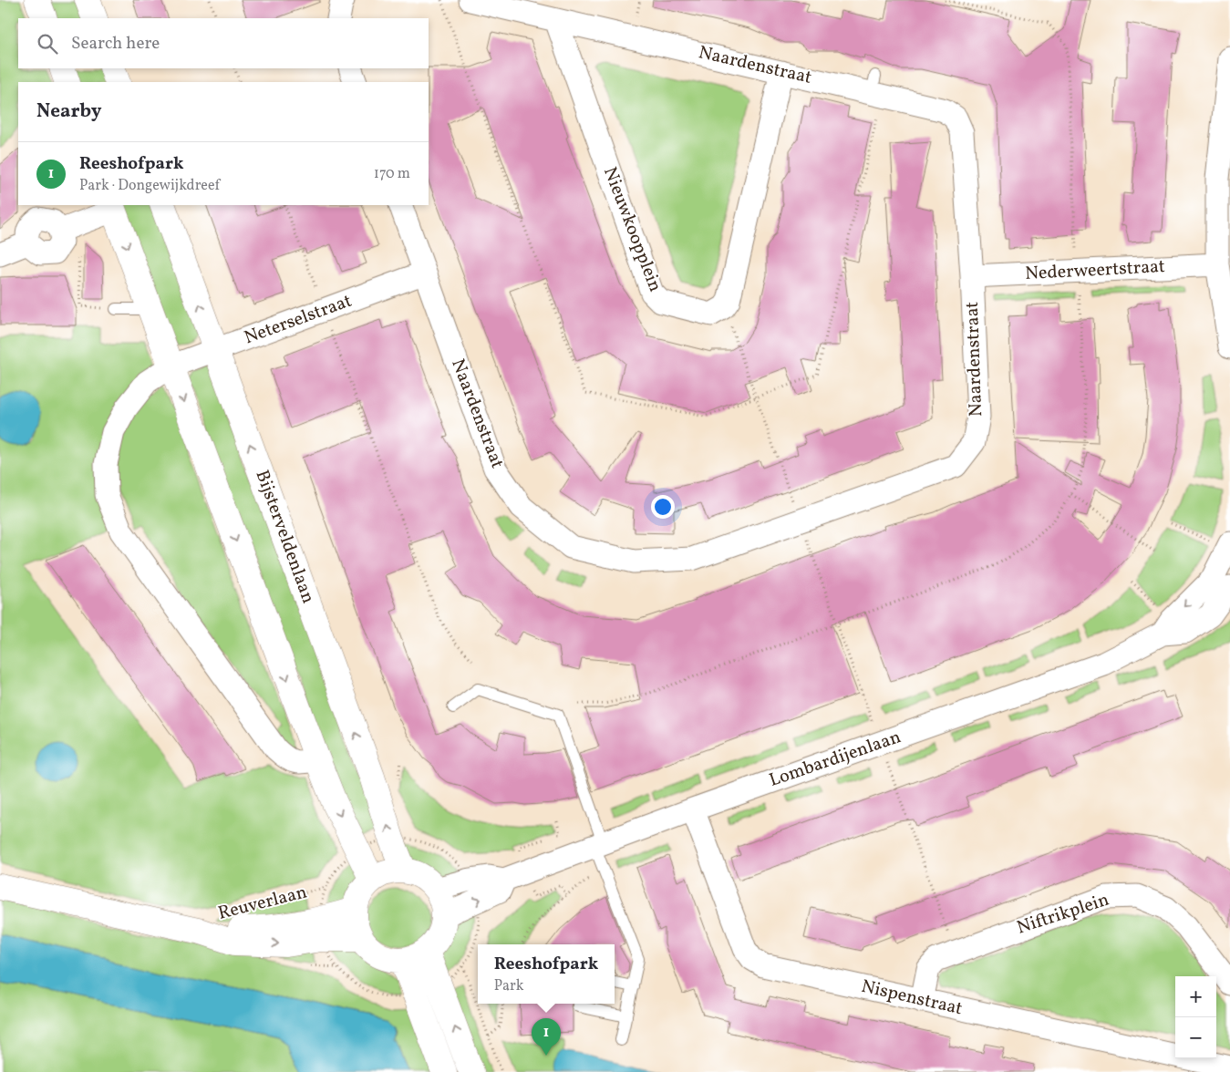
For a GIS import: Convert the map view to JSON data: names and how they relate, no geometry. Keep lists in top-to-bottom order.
{
  "streets": {
    "street": [
      "Naardenstraat",
      "Nieuwkoopplein",
      "Nederweertstraat",
      "Neterselstraat",
      "Bijsterveldenlaan",
      "Lombardijenlaan",
      "Reuverlaan",
      "Niftrikplein",
      "Nispenstraat"
    ]
  },
  "crossings": [
    ["Naardenstraat", "Nieuwkoopplein"],
    ["Naardenstraat", "Nederweertstraat"],
    ["Naardenstraat", "Neterselstraat"],
    ["Neterselstraat", "Bijsterveldenlaan"],
    ["Bijsterveldenlaan", "Lombardijenlaan"],
    ["Bijsterveldenlaan", "Reuverlaan"],
    ["Lombardijenlaan", "Reuverlaan"],
    ["Lombardijenlaan", "Nispenstraat"],
    ["Niftrikplein", "Nispenstraat"]
  ],
  "page": {
    "search": "Search here",
    "heading": "Nearby",
    "list": [
      {
        "mark": "1",
        "name": "Reeshofpark",
        "note": "Park · Dongewijkdreef",
        "value": "170 m"
      }
    ],
    "popup": ["Reeshofpark", "Park"],
    "map_buttons": ["+", "−"],
    "pins": "1"
  }
}
